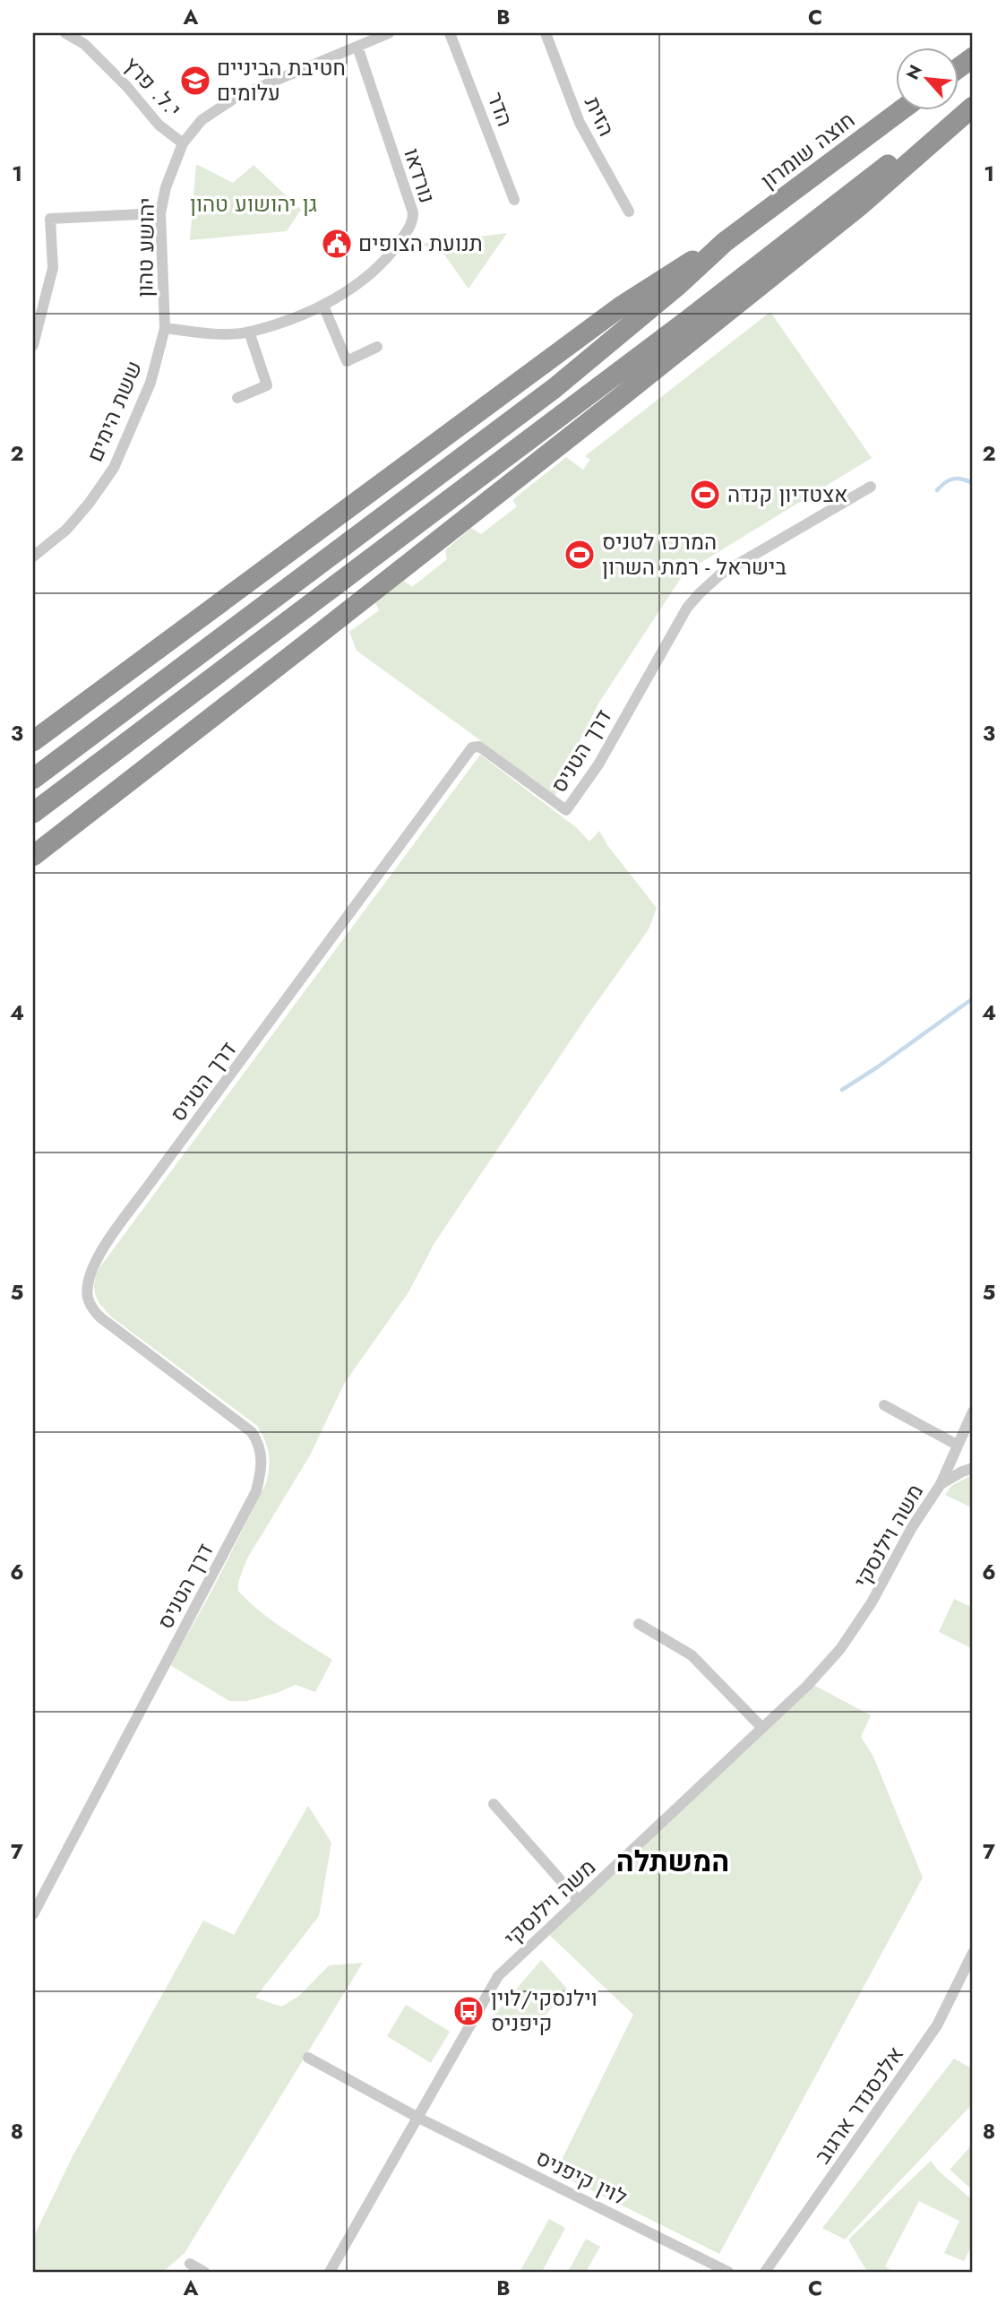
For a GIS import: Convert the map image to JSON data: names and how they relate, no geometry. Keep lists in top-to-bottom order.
{
  "streets": {
    "highway": ["חוצה שומרון"],
    "street": [
      "י.ל. פרץ",
      "הדר",
      "הזית",
      "נורדאו",
      "יהושע טהון",
      "ששת הימים",
      "דרך הטניס",
      "משה וילנסקי",
      "אלכסנדר ארגוב",
      "לוין קיפניס"
    ]
  },
  "crossings": [
    ["י.ל. פרץ", "יהושע טהון"],
    ["נורדאו", "יהושע טהון"],
    ["נורדאו", "ששת הימים"],
    ["יהושע טהון", "ששת הימים"],
    ["משה וילנסקי", "לוין קיפניס"]
  ],
  "districts": ["המשתלה"],
  "parks": ["גן יהושוע טהון"],
  "places": {
    "school or university": ["חטיבת הביניים עלומים"],
    "public building": ["תנועת הצופים"],
    "sports": ["אצטדיון קנדה", "המרכז לטניס בישראל - רמת השרון"],
    "bus stop": ["וילנסקי/לוין קיפניס"]
  },
  "north": "top left",
  "grid": {
    "columns": ["A", "B", "C"],
    "rows": [
      "1",
      "2",
      "3",
      "4",
      "5",
      "6",
      "7",
      "8"
    ]
  }
}
